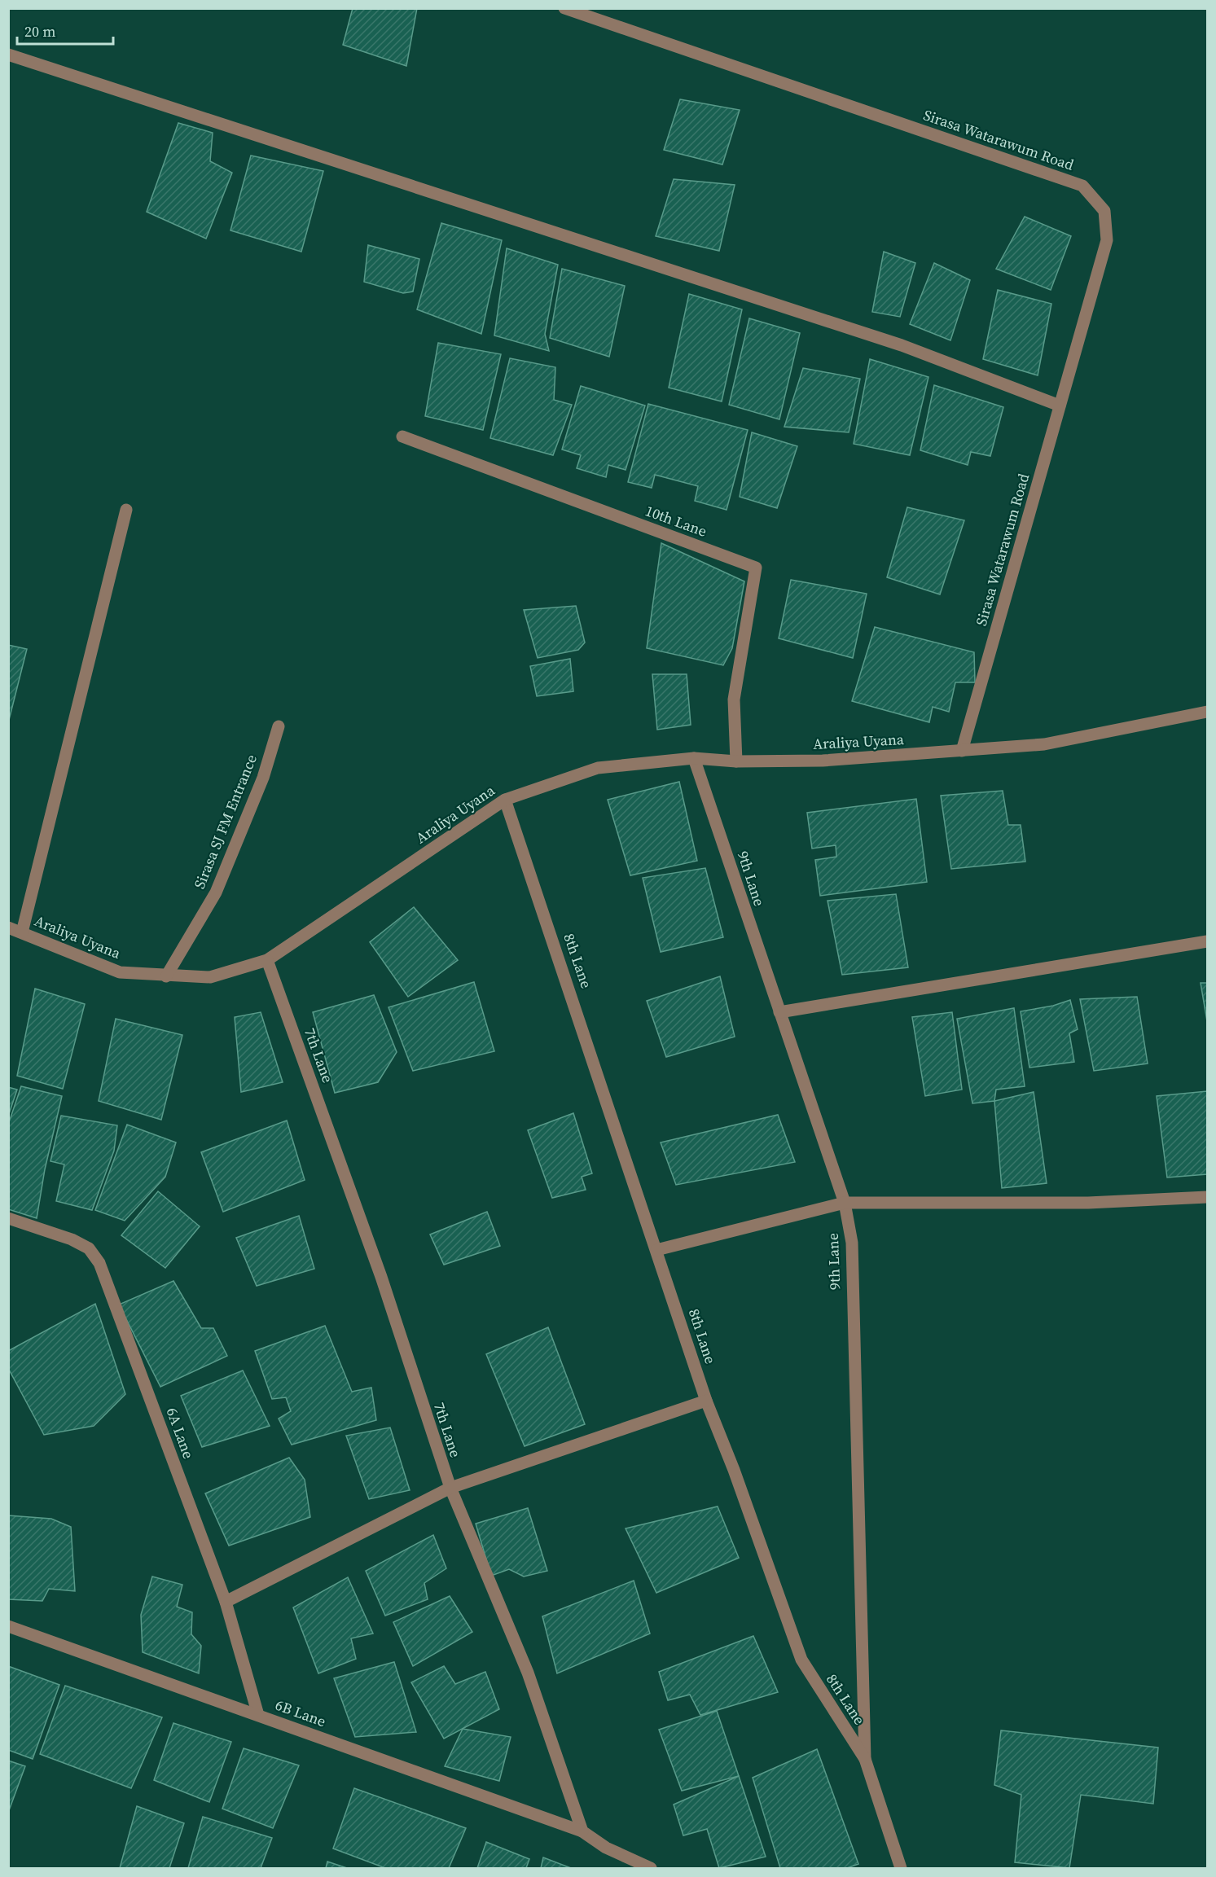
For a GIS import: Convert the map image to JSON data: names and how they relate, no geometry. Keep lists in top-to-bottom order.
{
  "streets": {
    "street": [
      "Sirasa Watarawum Road",
      "10th Lane",
      "Araliya Uyana",
      "Sirasa SJ FM Entrance",
      "9th Lane",
      "8th Lane",
      "7th Lane",
      "6A Lane",
      "6B Lane"
    ]
  },
  "crossings": [
    ["Sirasa Watarawum Road", "Araliya Uyana"],
    ["10th Lane", "Araliya Uyana"],
    ["Araliya Uyana", "Sirasa SJ FM Entrance"],
    ["Araliya Uyana", "9th Lane"],
    ["Araliya Uyana", "8th Lane"],
    ["Araliya Uyana", "7th Lane"],
    ["9th Lane", "8th Lane"],
    ["7th Lane", "6B Lane"],
    ["6A Lane", "6B Lane"]
  ],
  "scale_bar": "20 m"
}
